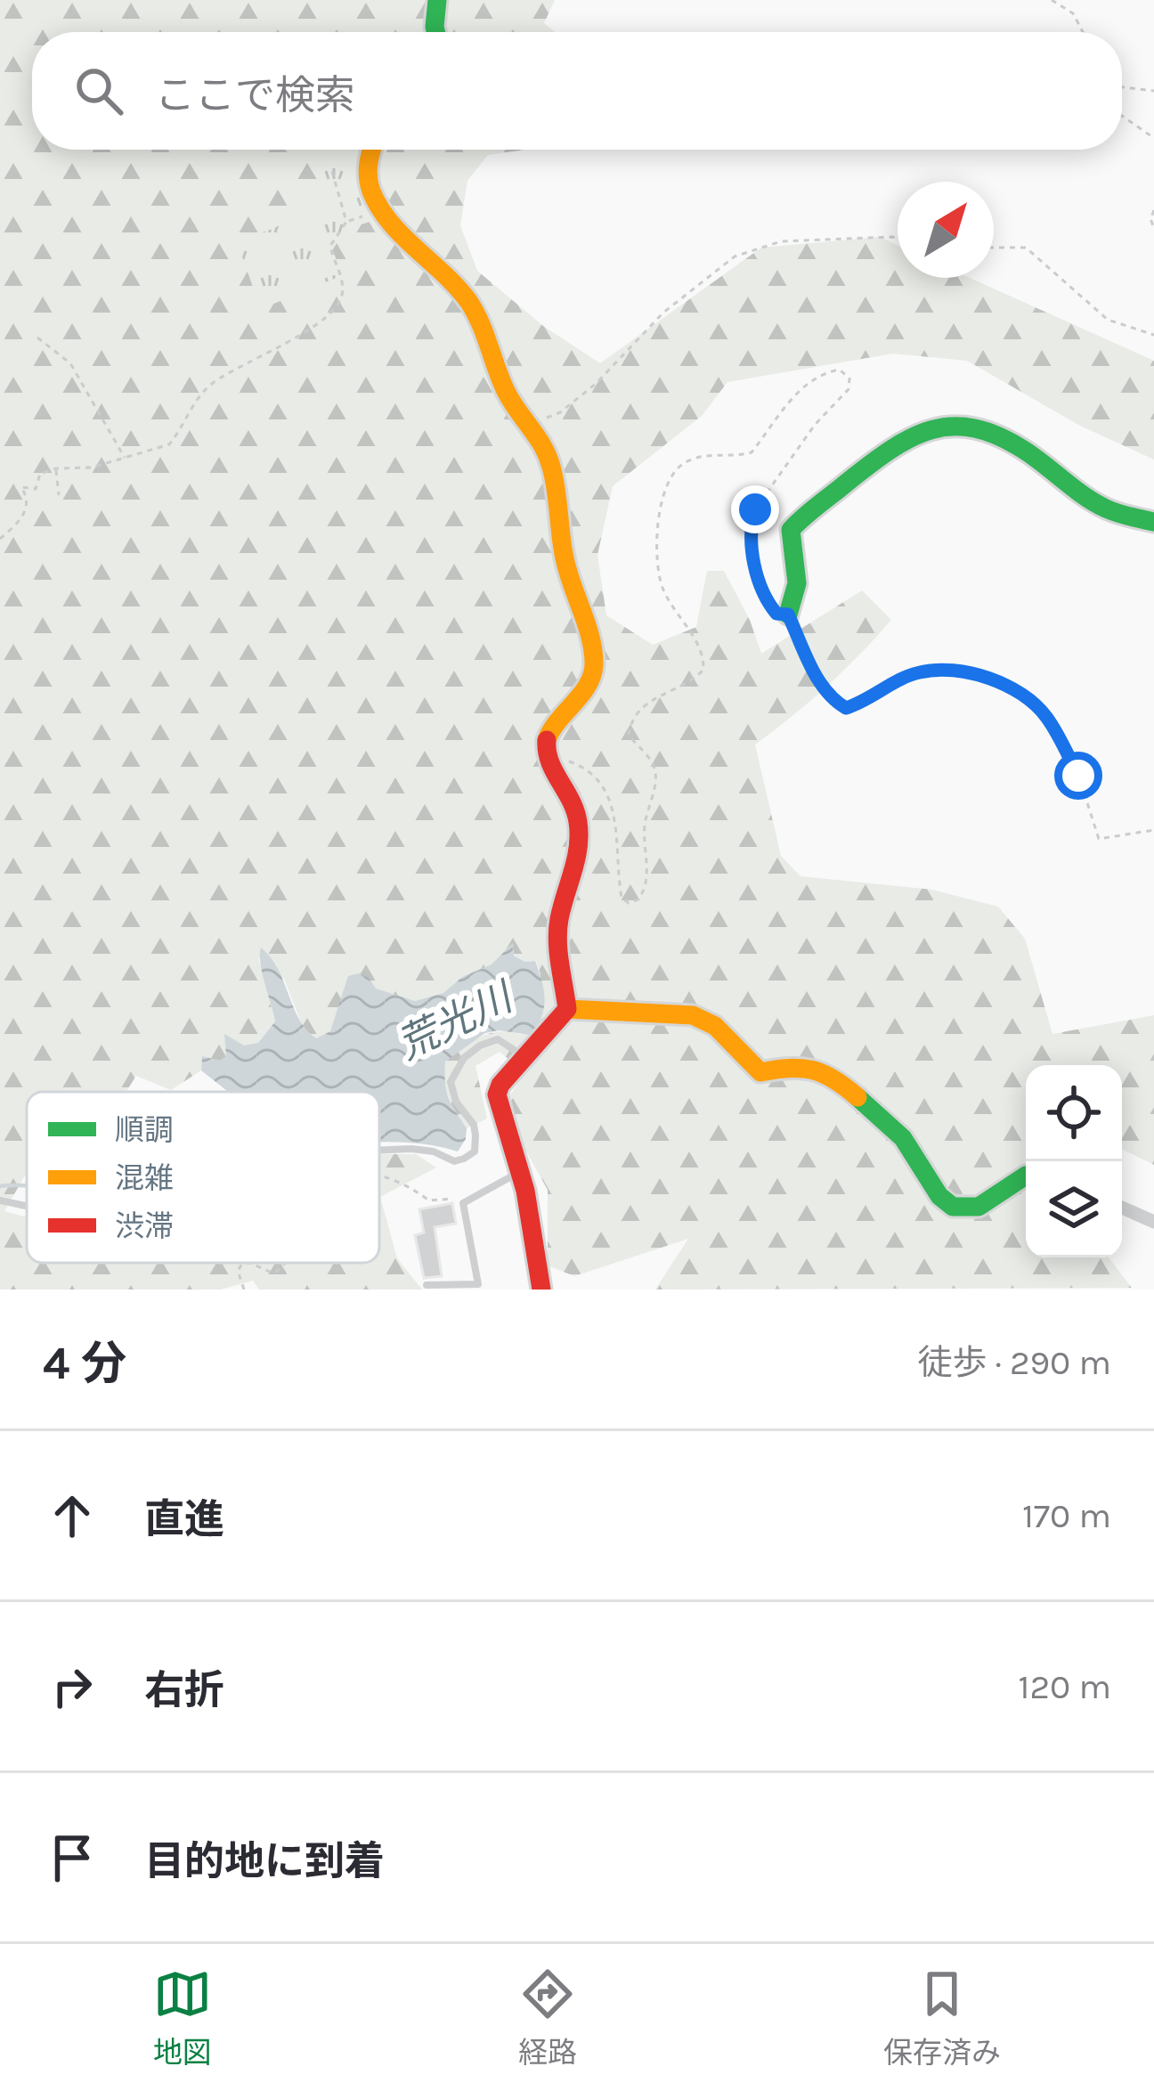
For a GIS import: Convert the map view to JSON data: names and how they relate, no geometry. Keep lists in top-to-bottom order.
{
  "water": ["荒光川"],
  "legend": ["順調", "混雑", "渋滞"],
  "north": "top right",
  "page": {
    "search": "ここで検索",
    "heading": ["4 分", "徒歩 · 290 m"],
    "list": [
      ["直進", "170 m"],
      ["右折", "120 m"],
      "目的地に到着"
    ],
    "nav": ["地図", "経路", "保存済み"]
  }
}
